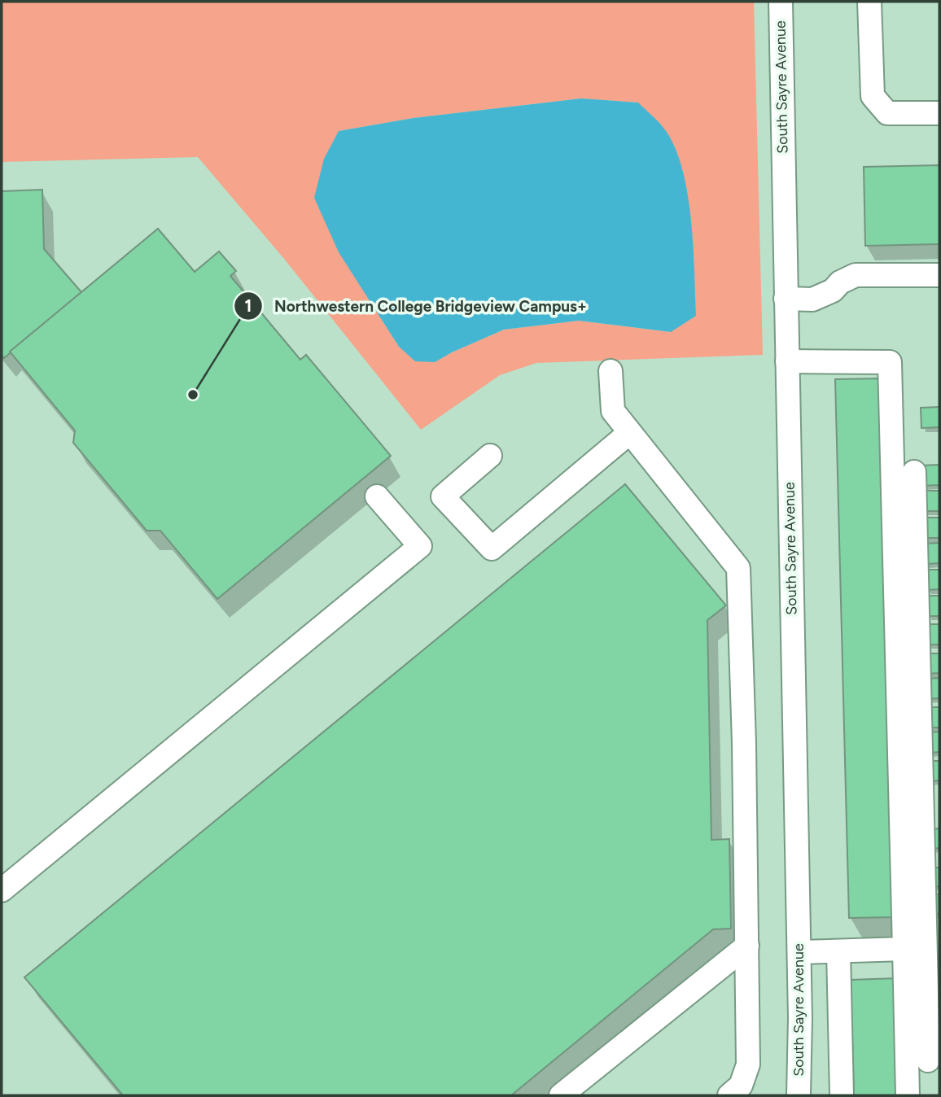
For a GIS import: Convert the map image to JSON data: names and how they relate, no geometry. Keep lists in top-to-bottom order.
{
  "streets": {
    "street": ["South Sayre Avenue"]
  },
  "places": ["Northwestern College Bridgeview Campus+"]
}
